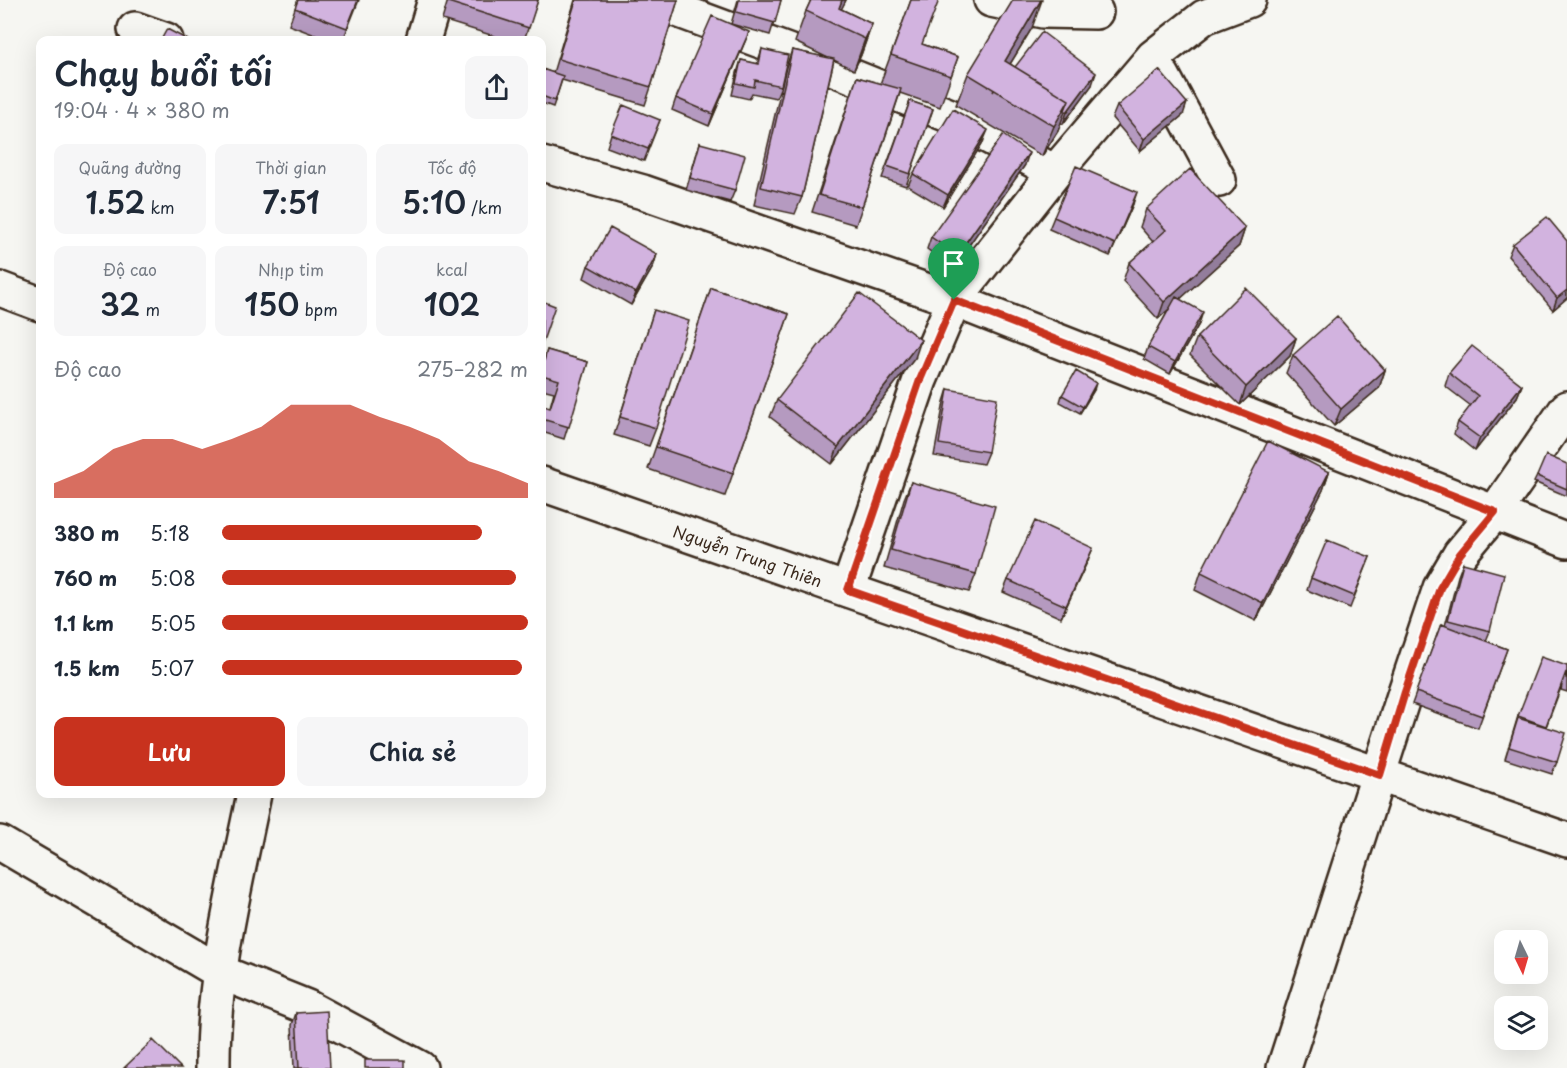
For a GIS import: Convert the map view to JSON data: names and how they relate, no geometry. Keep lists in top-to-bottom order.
{
  "streets": {
    "street": ["Nguyễn Trung Thiên"]
  },
  "north": "bottom",
  "page": {
    "heading": ["Chạy buổi tối", "19:04 · 4 × 380 m"],
    "stats": [
      ["Quãng đường", "1.52 km"],
      ["Thời gian", "7:51"],
      ["Tốc độ", "5:10 /km"],
      ["Độ cao", "32 m"],
      ["Nhịp tim", "150 bpm"],
      ["kcal", "102"]
    ],
    "chart": ["Độ cao", "275–282 m"],
    "list": [
      {
        "name": "380 m",
        "note": "5:18"
      },
      {
        "name": "760 m",
        "note": "5:08"
      },
      {
        "name": "1.1 km",
        "note": "5:05"
      },
      {
        "name": "1.5 km",
        "note": "5:07"
      }
    ],
    "buttons": ["Lưu", "Chia sẻ"]
  }
}
